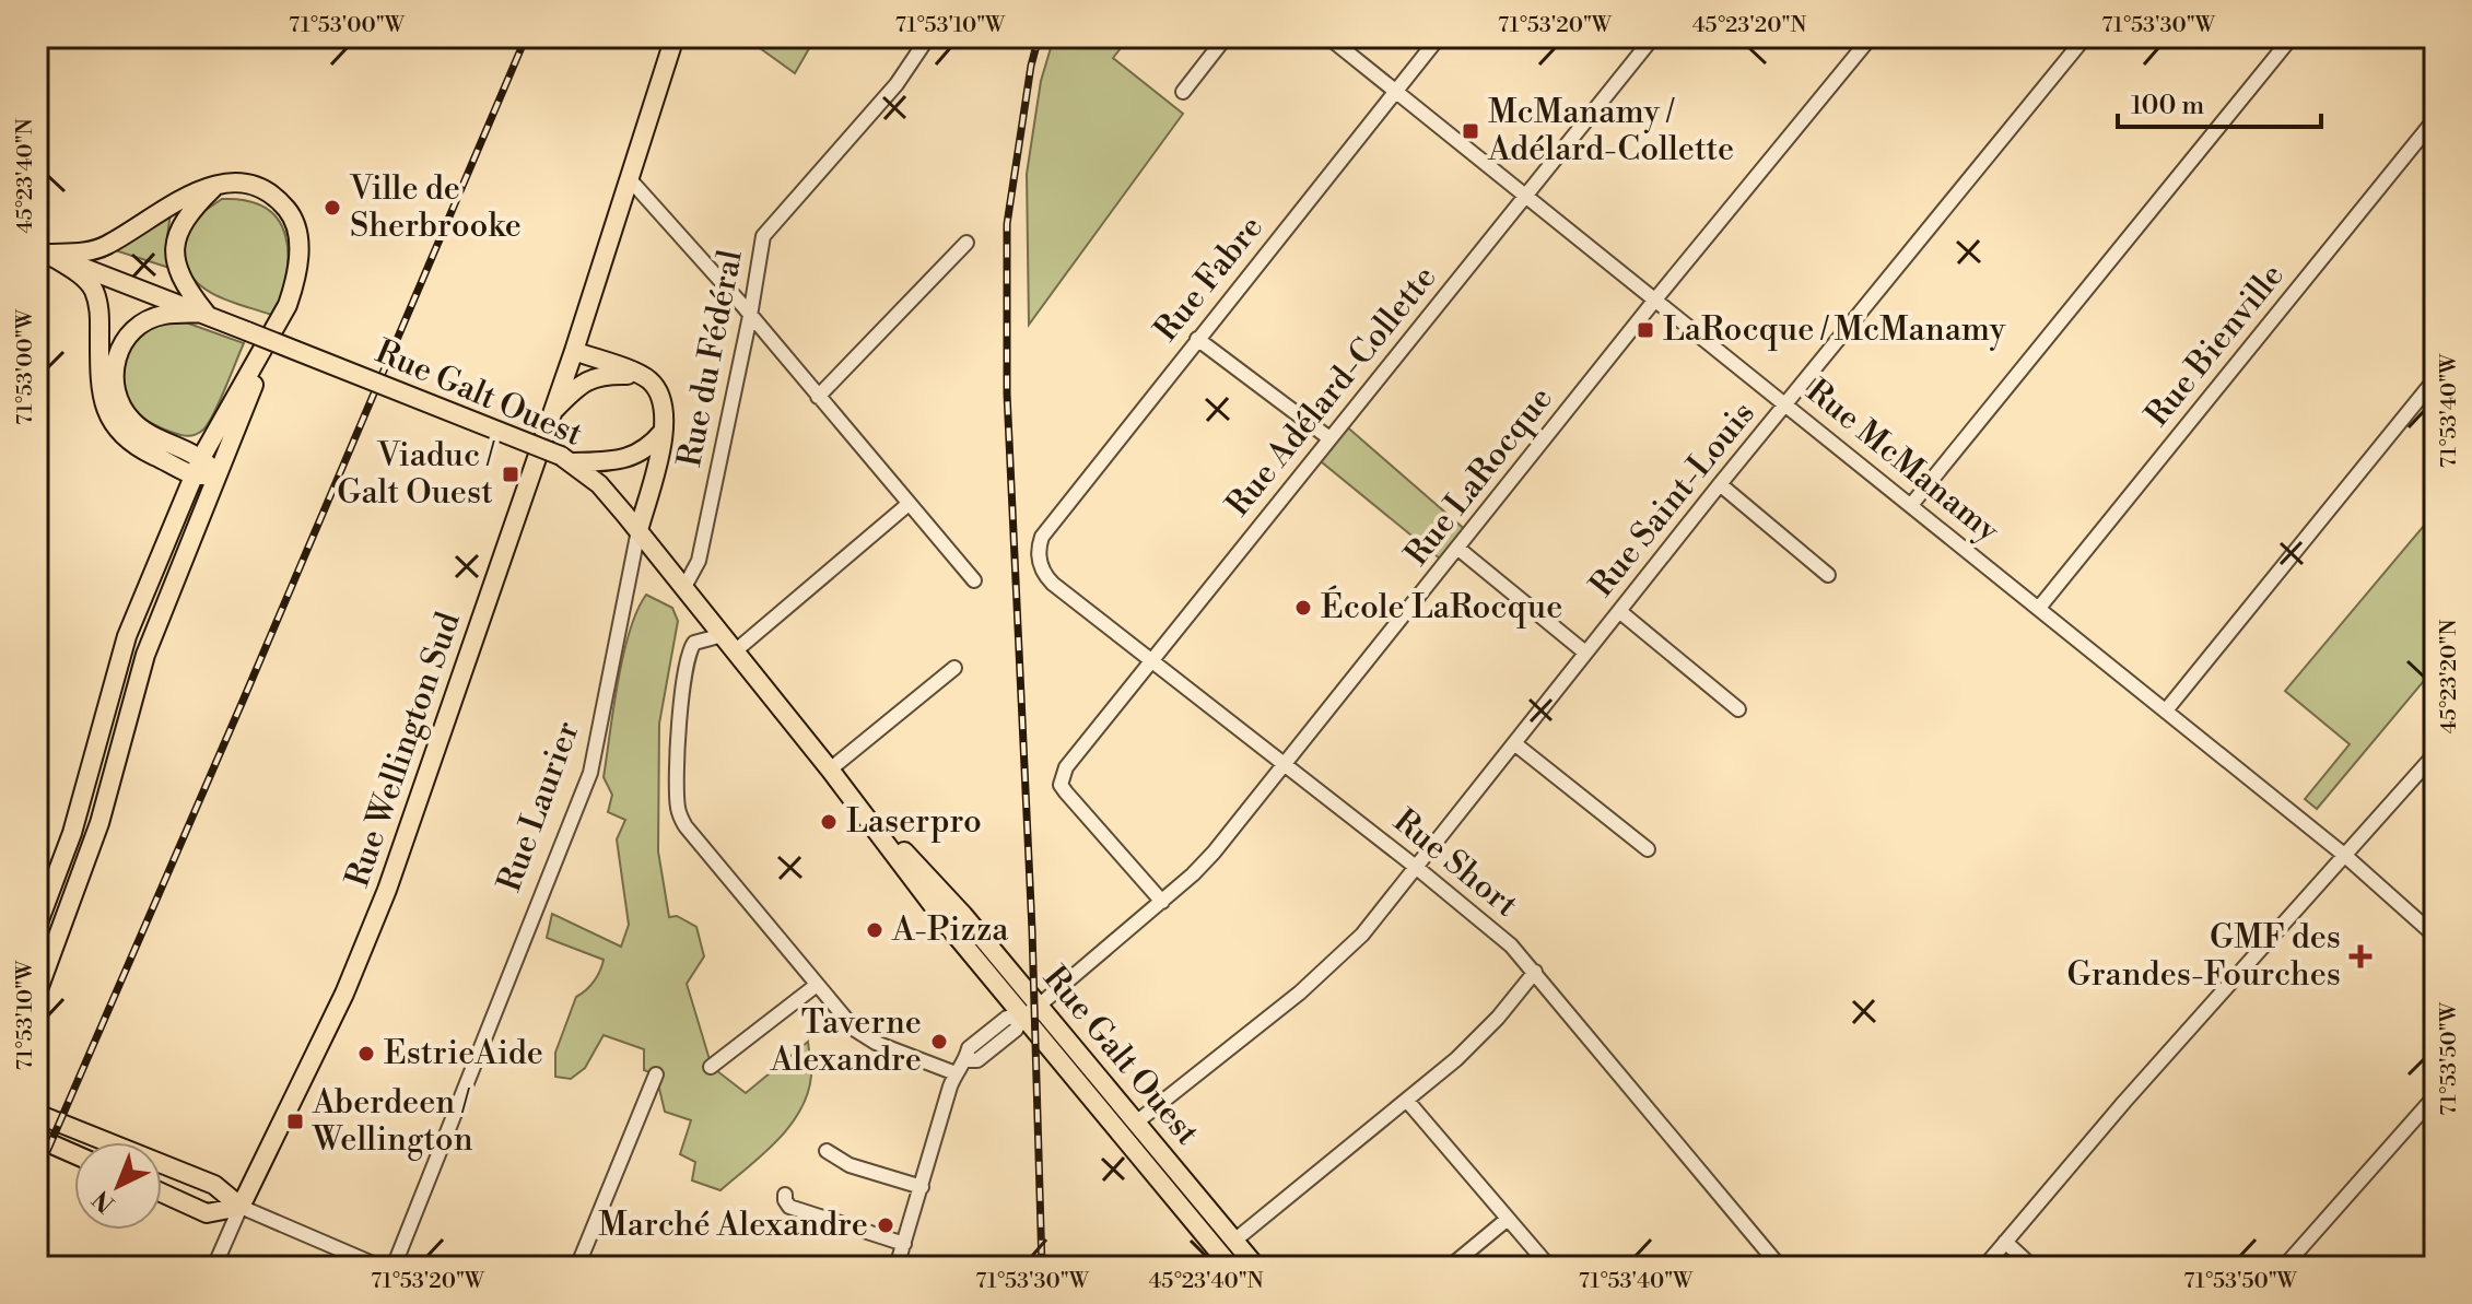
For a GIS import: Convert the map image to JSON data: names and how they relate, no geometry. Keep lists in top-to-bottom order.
{
  "streets": {
    "main road": ["Rue Galt Ouest", "Rue Wellington Sud", "Rue Laurier"],
    "street": [
      "Rue Fabre",
      "Rue Bienville",
      "Rue du Fédéral",
      "Rue Adélard-Collette",
      "Rue McManamy",
      "Rue LaRocque",
      "Rue Saint-Louis",
      "Rue Short"
    ]
  },
  "crossings": [
    ["Rue Fabre", "Rue McManamy"],
    ["Rue Fabre", "Rue Short"],
    ["Rue Bienville", "Rue McManamy"],
    ["Rue du Fédéral", "Rue Galt Ouest"],
    ["Rue Adélard-Collette", "Rue McManamy"],
    ["Rue Adélard-Collette", "Rue LaRocque"],
    ["Rue Adélard-Collette", "Rue Short"],
    ["Rue Galt Ouest", "Rue LaRocque"],
    ["Rue Galt Ouest", "Rue Saint-Louis"],
    ["Rue Galt Ouest", "Rue Laurier"],
    ["Rue McManamy", "Rue LaRocque"],
    ["Rue McManamy", "Rue Saint-Louis"],
    ["Rue LaRocque", "Rue Short"],
    ["Rue Saint-Louis", "Rue Short"]
  ],
  "places": {
    "transit": [
      "McManamy / Adélard-Collette",
      "LaRocque / McManamy",
      "Viaduc / Galt Ouest",
      "Aberdeen / Wellington"
    ],
    "other": [
      "Ville de Sherbrooke",
      "École LaRocque",
      "Laserpro",
      "A-Pizza",
      "Taverne Alexandre",
      "EstrieAide",
      "Marché Alexandre"
    ],
    "health": ["GMF des Grandes-Fourches"]
  },
  "scale_bar": "100 m",
  "north": "bottom left",
  "coordinates": [
    "71°53'00\"W",
    "71°53'10\"W",
    "71°53'20\"W",
    "45°23'20\"N",
    "71°53'30\"W",
    "45°23'40\"N",
    "71°53'40\"W",
    "71°53'50\"W"
  ]
}
